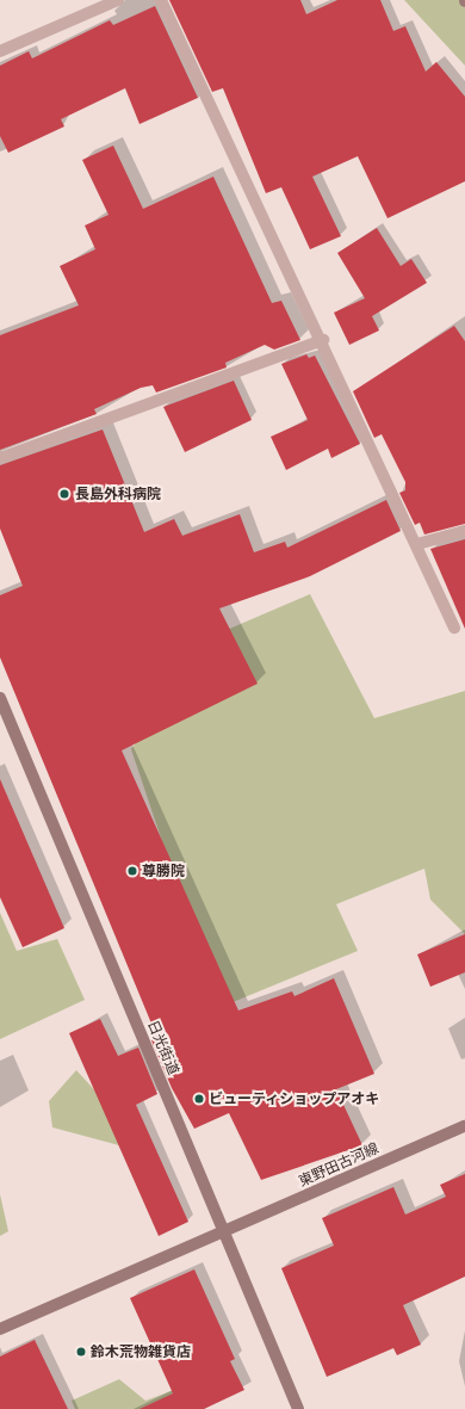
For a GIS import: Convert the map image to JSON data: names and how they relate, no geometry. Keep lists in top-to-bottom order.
{
  "streets": {
    "main road": ["日光街道", "東野田古河線"]
  },
  "crossings": [
    ["日光街道", "東野田古河線"]
  ],
  "places": [
    "長島外科病院",
    "尊勝院",
    "ビューティショップアオキ",
    "鈴木荒物雑貨店"
  ]
}
